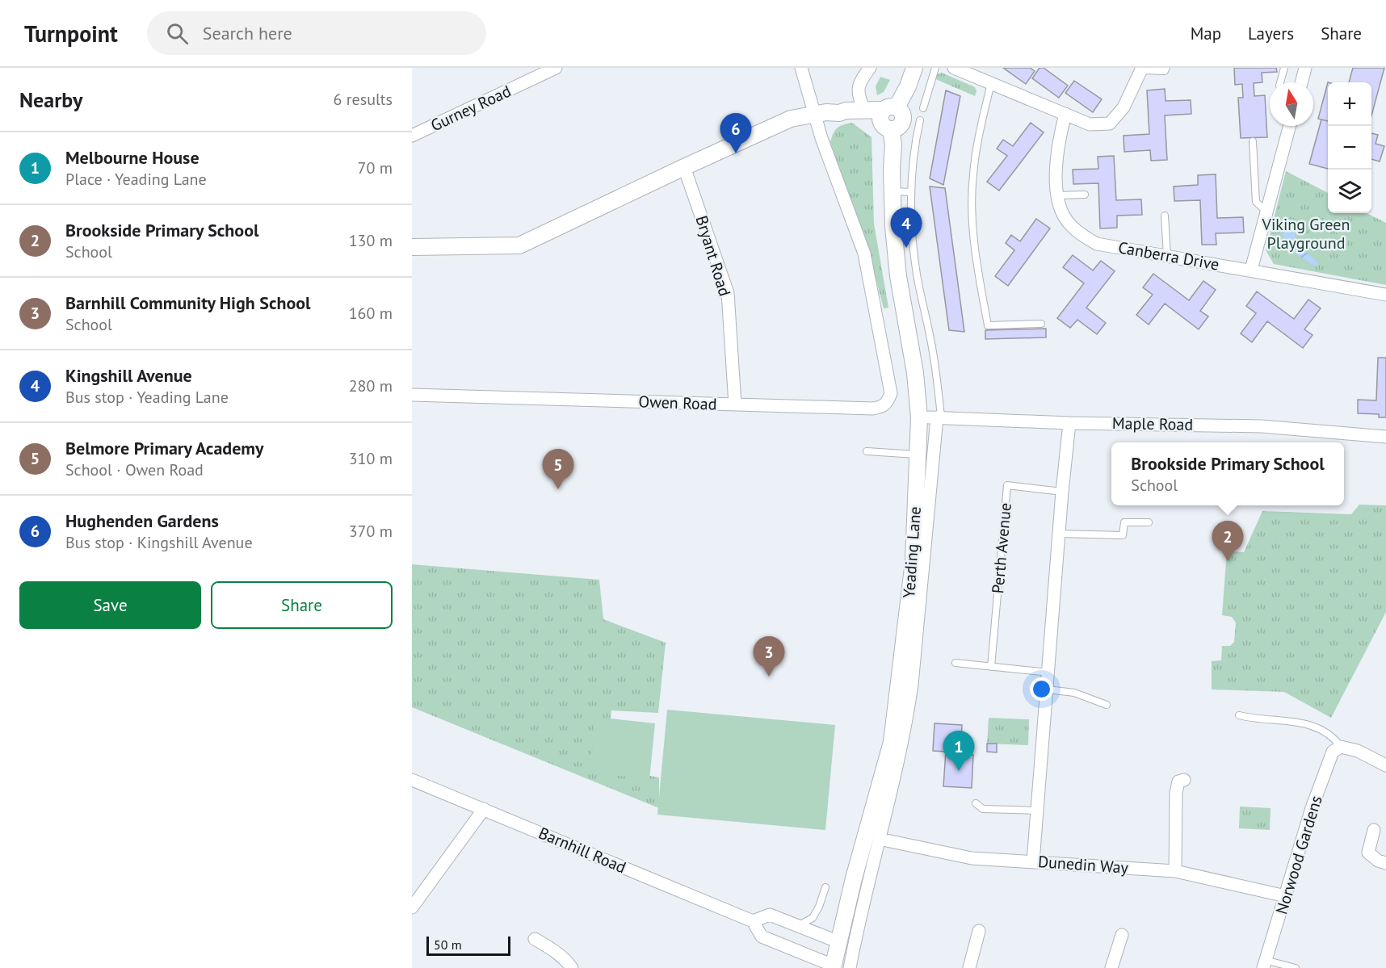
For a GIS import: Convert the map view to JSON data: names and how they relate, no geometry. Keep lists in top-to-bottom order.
{
  "streets": {
    "street": [
      "Gurney Road",
      "Bryant Road",
      "Canberra Drive",
      "Owen Road",
      "Maple Road",
      "Yeading Lane",
      "Barnhill Road",
      "Norwood Gardens",
      "Dunedin Way"
    ],
    "lane": ["Perth Avenue"]
  },
  "crossings": [
    ["Bryant Road", "Owen Road"],
    ["Maple Road", "Yeading Lane"],
    ["Yeading Lane", "Barnhill Road"],
    ["Norwood Gardens", "Dunedin Way"]
  ],
  "parks": ["Viking Green Playground"],
  "scale_bar": "50 m",
  "north": "top",
  "page": {
    "header": "Turnpoint",
    "search": "Search here",
    "nav": ["Map", "Layers", "Share"],
    "heading": ["Nearby", "6 results"],
    "map_buttons": ["+", "−"],
    "pins": [
      "6",
      "4",
      "5",
      "2",
      "3",
      "1"
    ],
    "list": [
      {
        "mark": "1",
        "name": "Melbourne House",
        "note": "Place · Yeading Lane",
        "value": "70 m"
      },
      {
        "mark": "2",
        "name": "Brookside Primary School",
        "note": "School",
        "value": "130 m"
      },
      {
        "mark": "3",
        "name": "Barnhill Community High School",
        "note": "School",
        "value": "160 m"
      },
      {
        "mark": "4",
        "name": "Kingshill Avenue",
        "note": "Bus stop · Yeading Lane",
        "value": "280 m"
      },
      {
        "mark": "5",
        "name": "Belmore Primary Academy",
        "note": "School · Owen Road",
        "value": "310 m"
      },
      {
        "mark": "6",
        "name": "Hughenden Gardens",
        "note": "Bus stop · Kingshill Avenue",
        "value": "370 m"
      }
    ],
    "popup": ["Brookside Primary School", "School"],
    "buttons": ["Save", "Share"],
    "scale": "50 m"
  }
}
